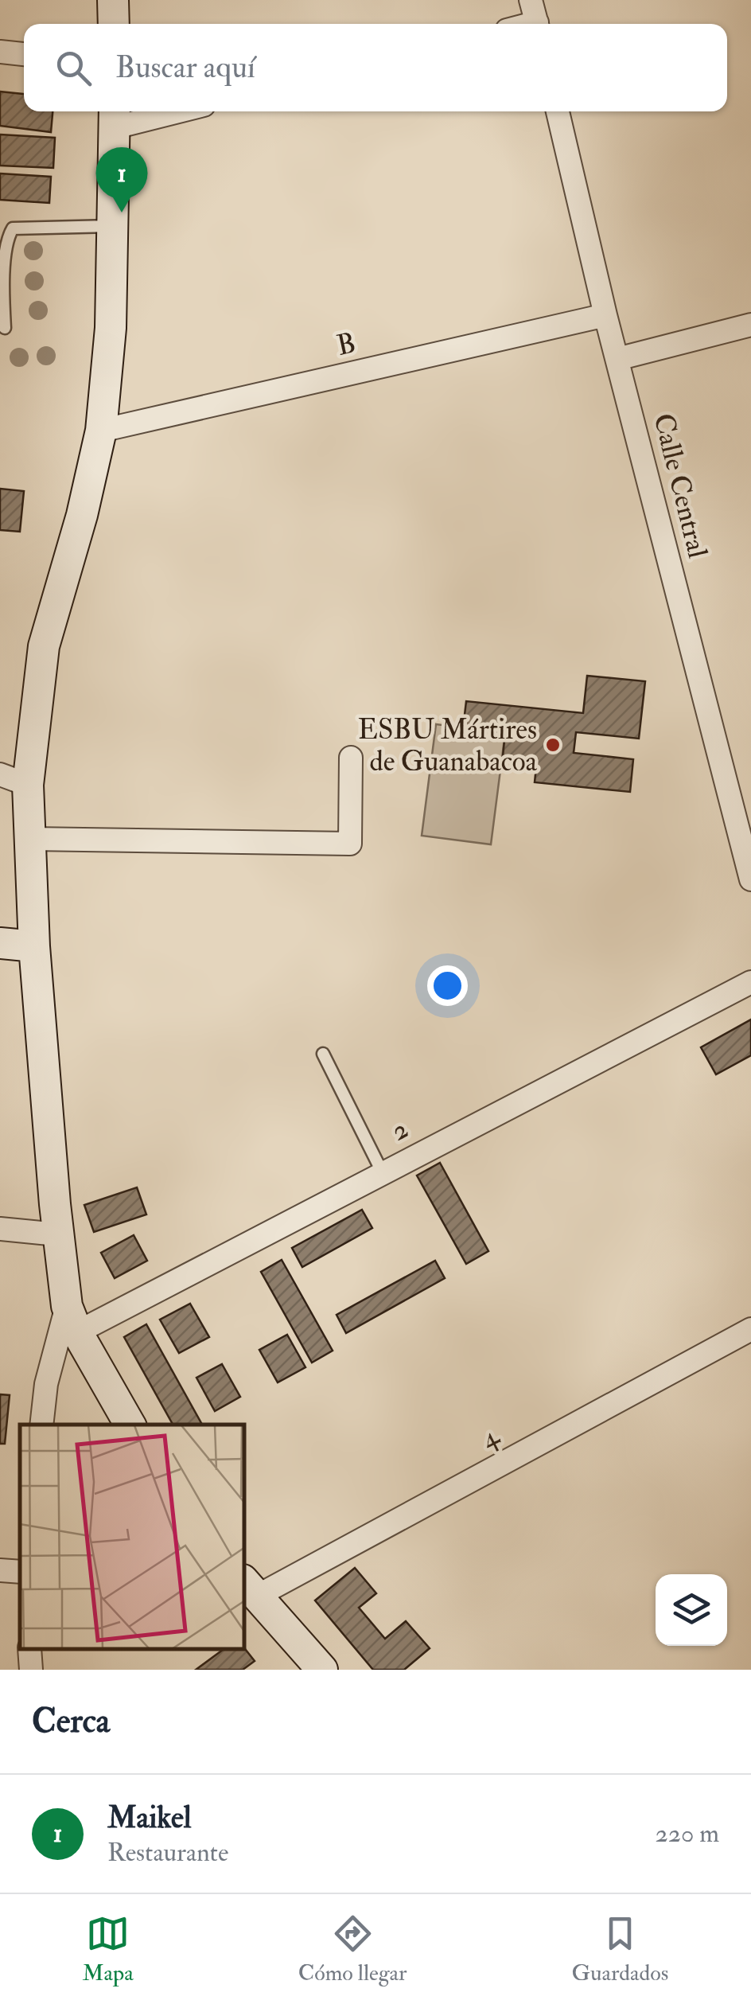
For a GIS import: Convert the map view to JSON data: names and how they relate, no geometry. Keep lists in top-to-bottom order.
{
  "streets": {
    "street": [
      "B",
      "Calle Central",
      "2",
      "4"
    ]
  },
  "crossings": [
    ["B", "Calle Central"]
  ],
  "places": ["ESBU Mártires de Guanabacoa"],
  "page": {
    "search": "Buscar aquí",
    "pins": "1",
    "heading": "Cerca",
    "list": [
      {
        "mark": "1",
        "name": "Maikel",
        "note": "Restaurante",
        "value": "220 m"
      }
    ],
    "nav": ["Mapa", "Cómo llegar", "Guardados"]
  }
}
